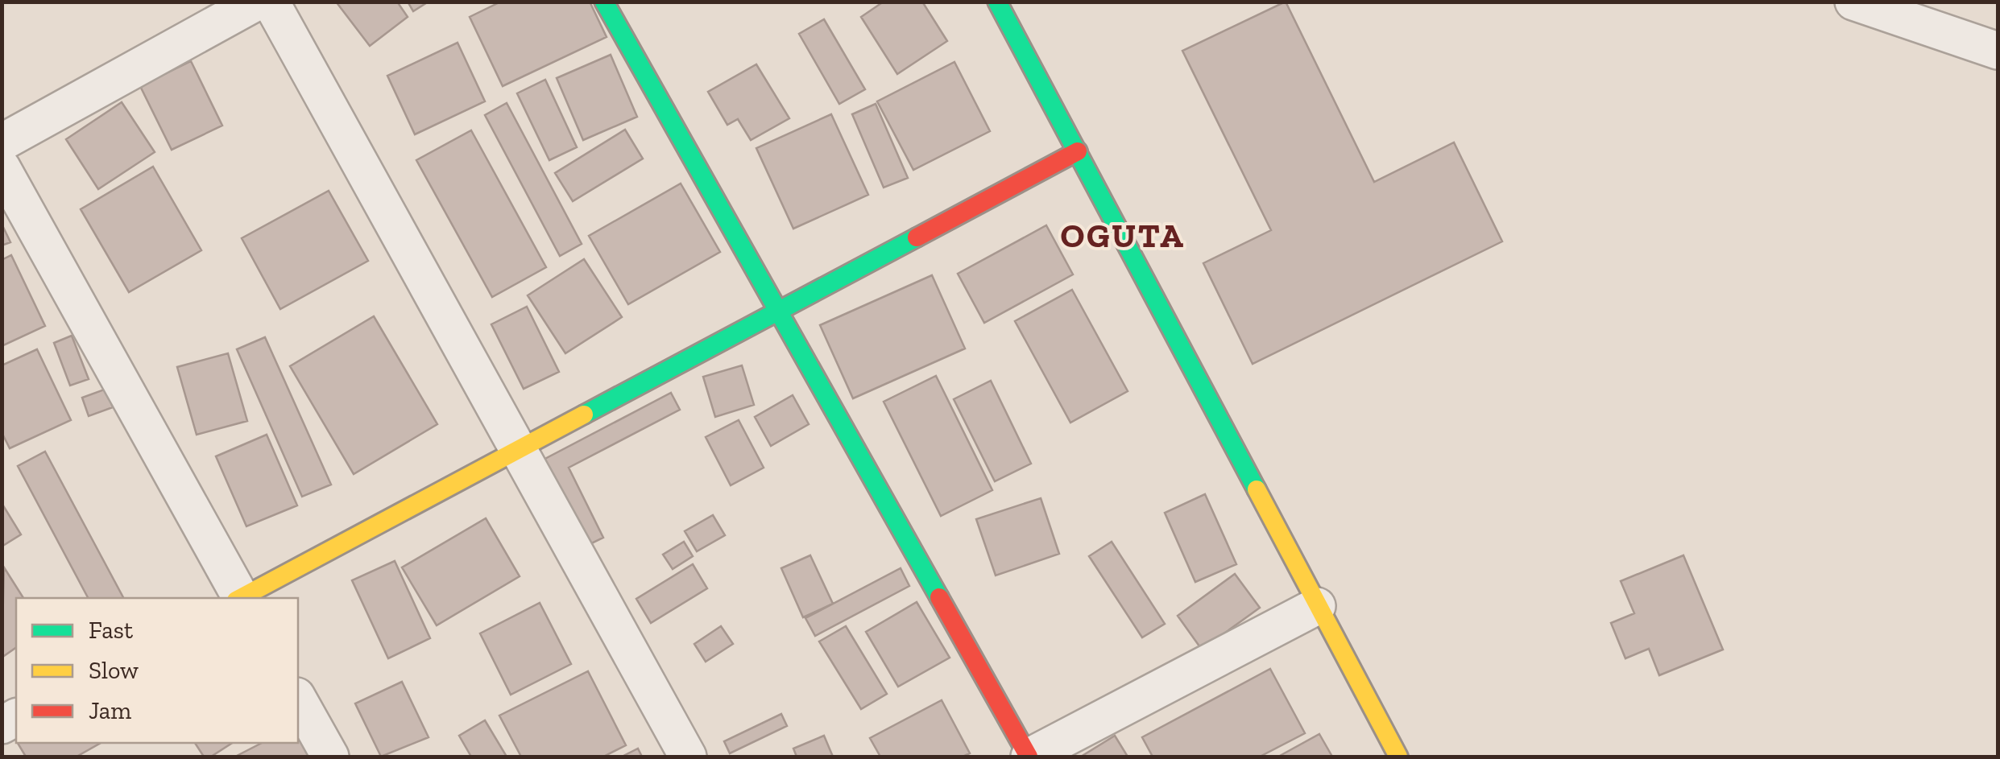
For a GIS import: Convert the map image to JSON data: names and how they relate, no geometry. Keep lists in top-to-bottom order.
{
  "districts": ["OGUTA"],
  "legend": ["Fast", "Slow", "Jam"]
}
